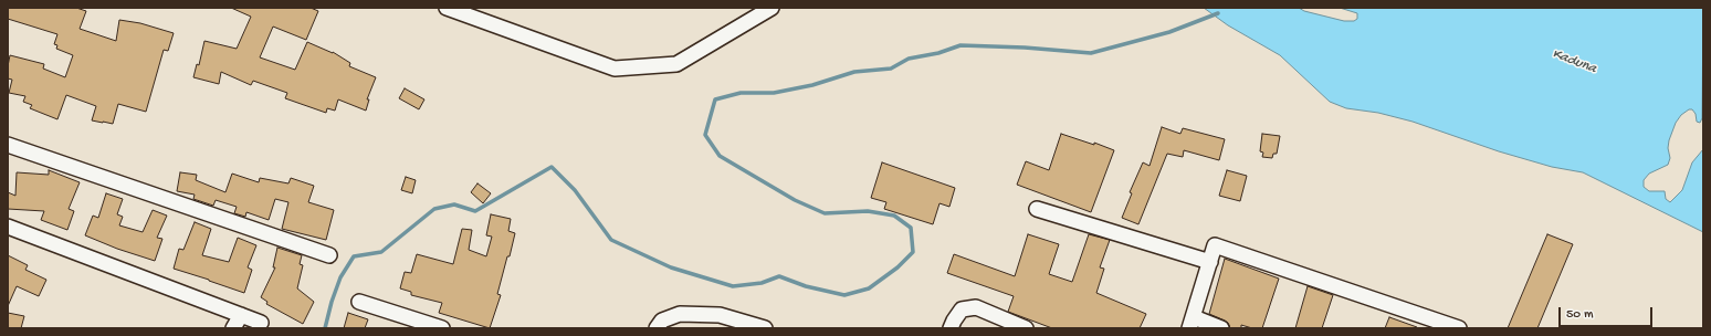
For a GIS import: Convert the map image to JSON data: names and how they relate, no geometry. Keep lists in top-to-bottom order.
{
  "water": ["Kaduna"],
  "scale_bar": "50 m"
}
